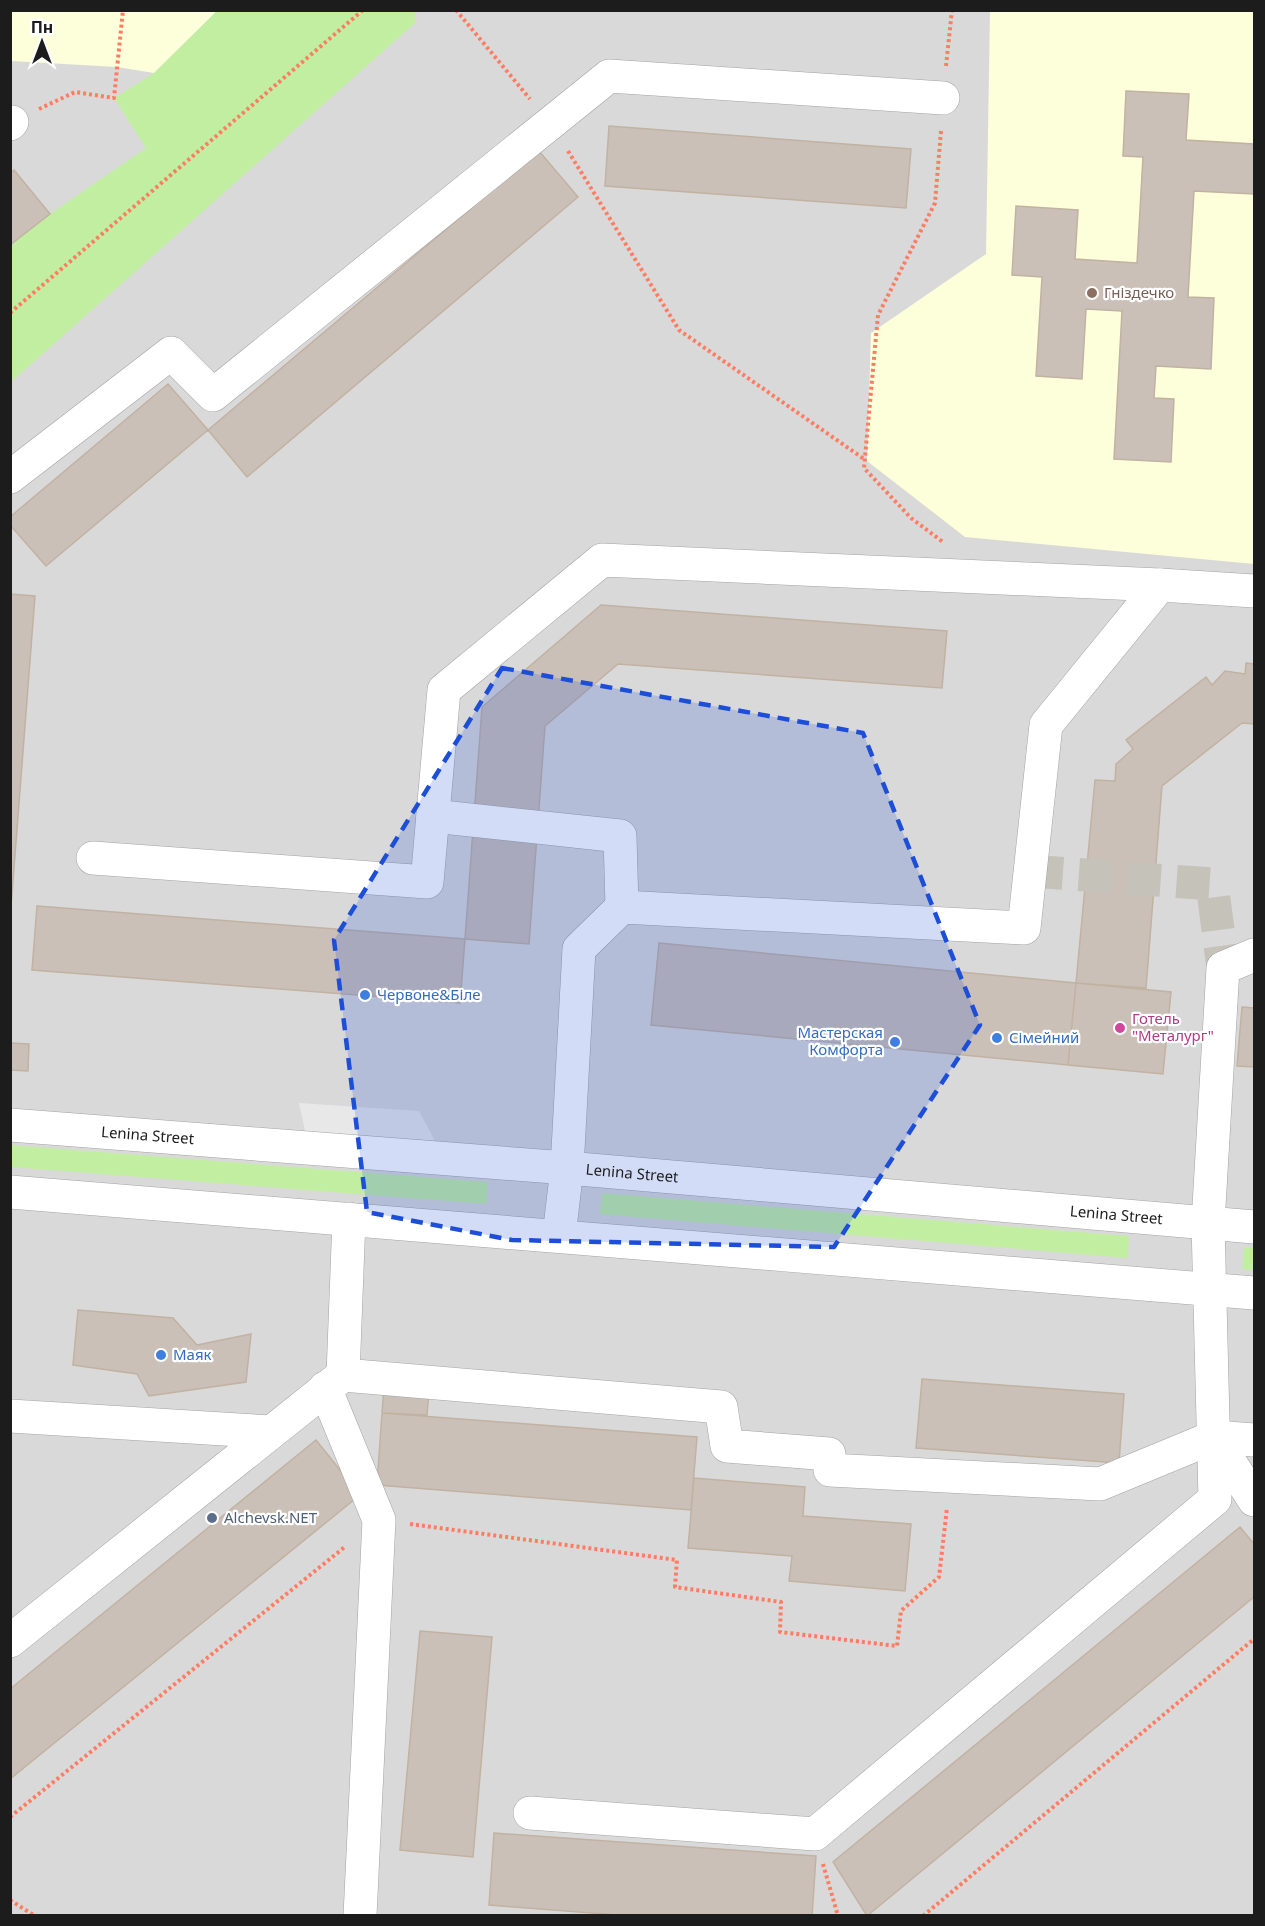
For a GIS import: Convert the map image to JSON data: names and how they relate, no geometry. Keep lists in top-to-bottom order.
{
  "streets": {
    "street": ["Lenina Street"]
  },
  "places": [
    "Гніздечко",
    "Червоне&Біле",
    "Готель \"Металург\"",
    "Сімейний",
    "Мастерская Комфорта",
    "Маяк",
    "Alchevsk.NET"
  ],
  "north": "top"
}
